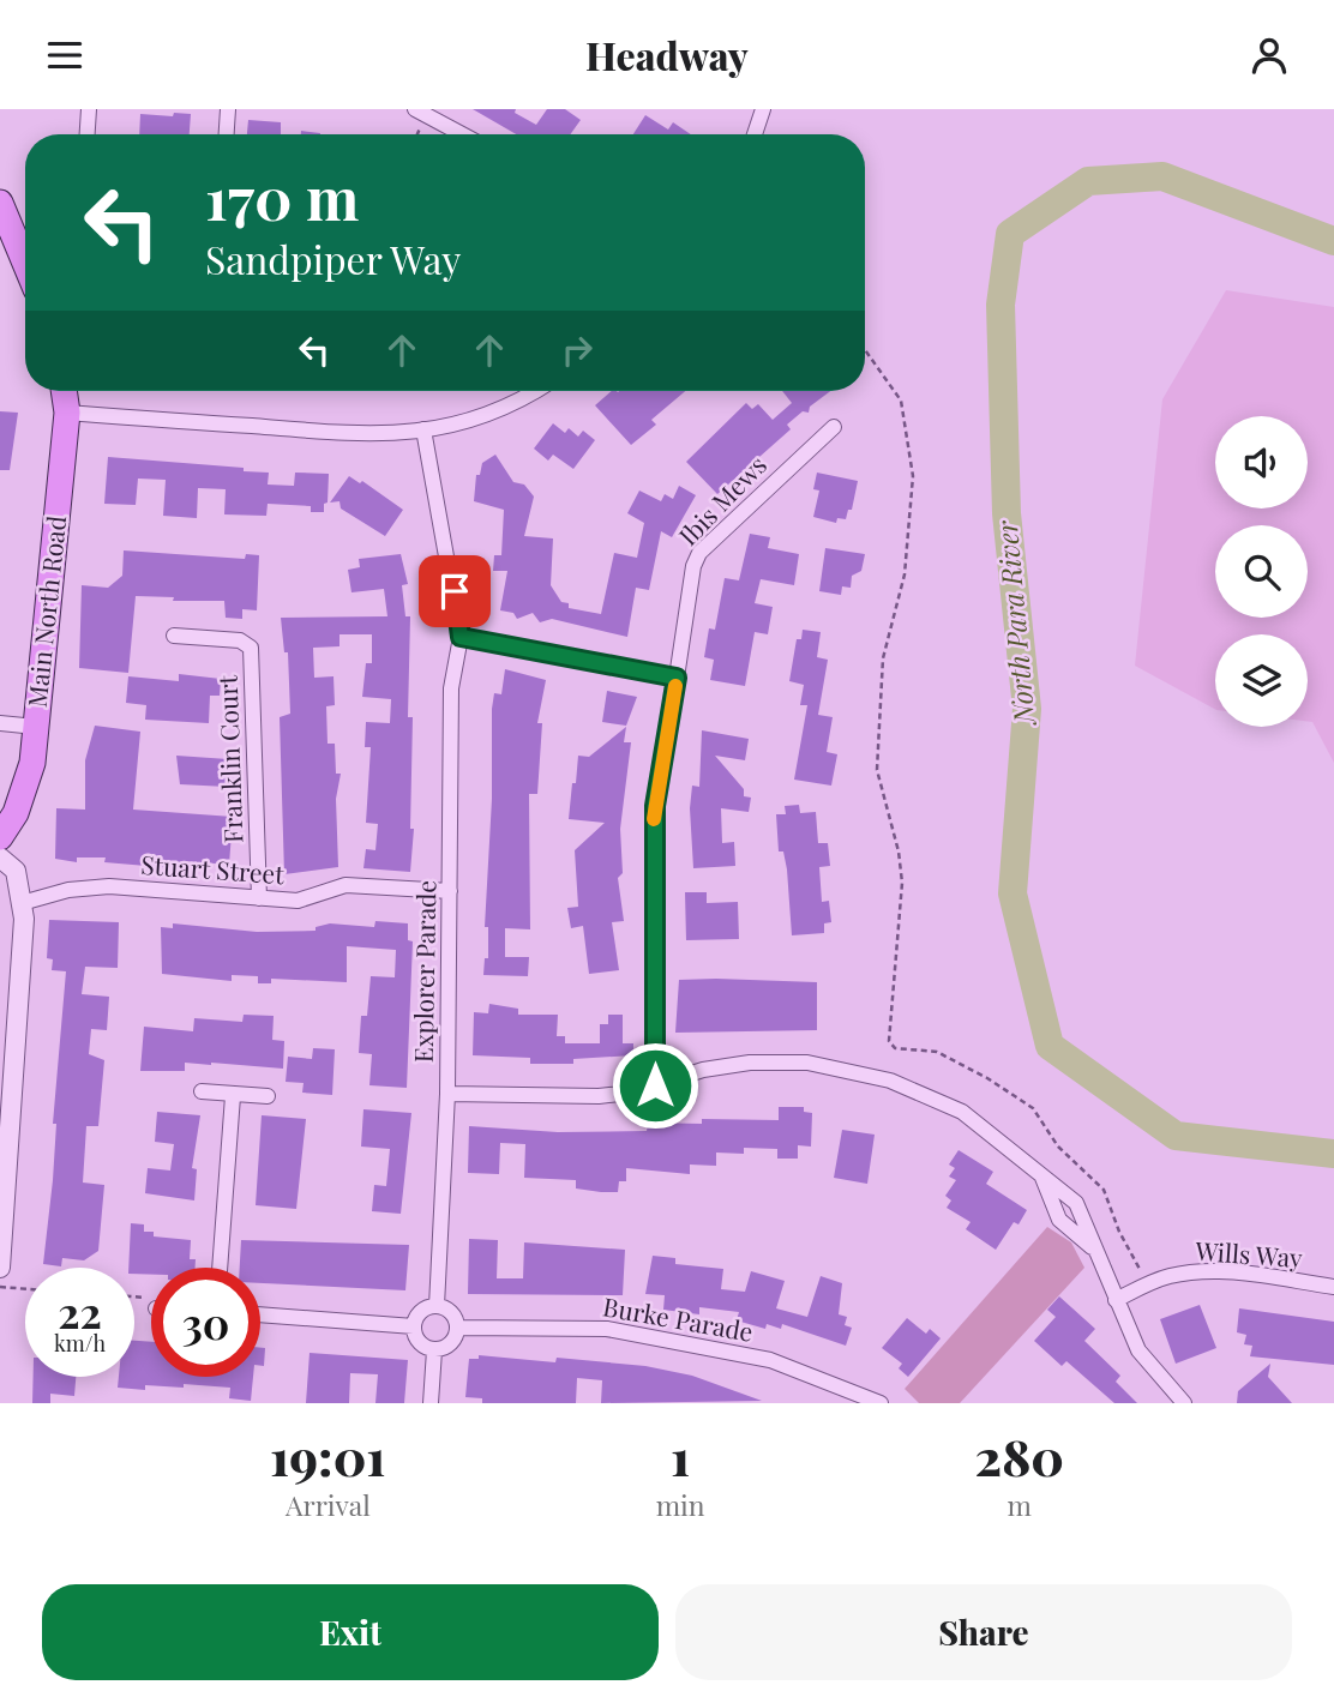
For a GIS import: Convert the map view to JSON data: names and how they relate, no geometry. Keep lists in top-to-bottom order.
{
  "streets": {
    "main road": ["Main North Road"],
    "street": [
      "Ibis Mews",
      "Franklin Court",
      "Stuart Street",
      "Explorer Parade",
      "Wills Way",
      "Burke Parade"
    ]
  },
  "crossings": [
    ["Franklin Court", "Stuart Street"],
    ["Stuart Street", "Explorer Parade"],
    ["Explorer Parade", "Burke Parade"]
  ],
  "water": ["North Para River"],
  "page": {
    "header": "Headway",
    "turn": ["170 m", "Sandpiper Way"],
    "speed": "22 km/h",
    "limit": "30",
    "eta": [
      "19:01",
      "Arrival",
      "1",
      "min",
      "280",
      "m"
    ],
    "buttons": ["Exit", "Share"]
  }
}
